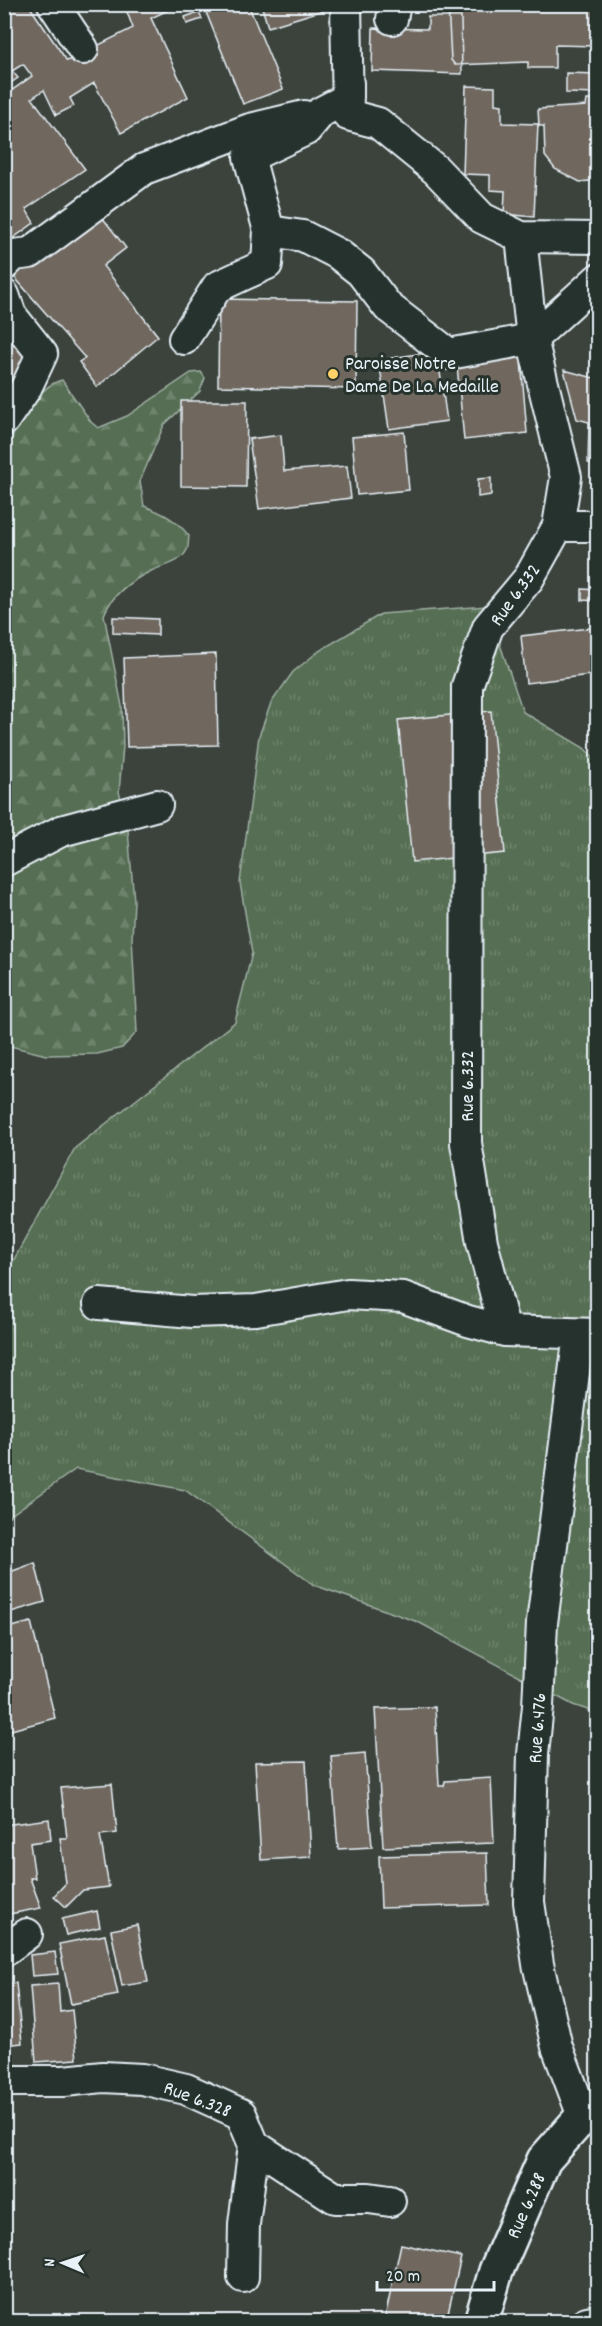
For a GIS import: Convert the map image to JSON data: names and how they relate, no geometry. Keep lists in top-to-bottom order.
{
  "streets": {
    "street": [
      "Rue 6.332",
      "Rue 6.476",
      "Rue 6.328",
      "Rue 6.288"
    ]
  },
  "crossings": [
    ["Rue 6.476", "Rue 6.288"]
  ],
  "places": ["Paroisse Notre Dame De La Medaille"],
  "scale_bar": "20 m",
  "north": "left"
}
